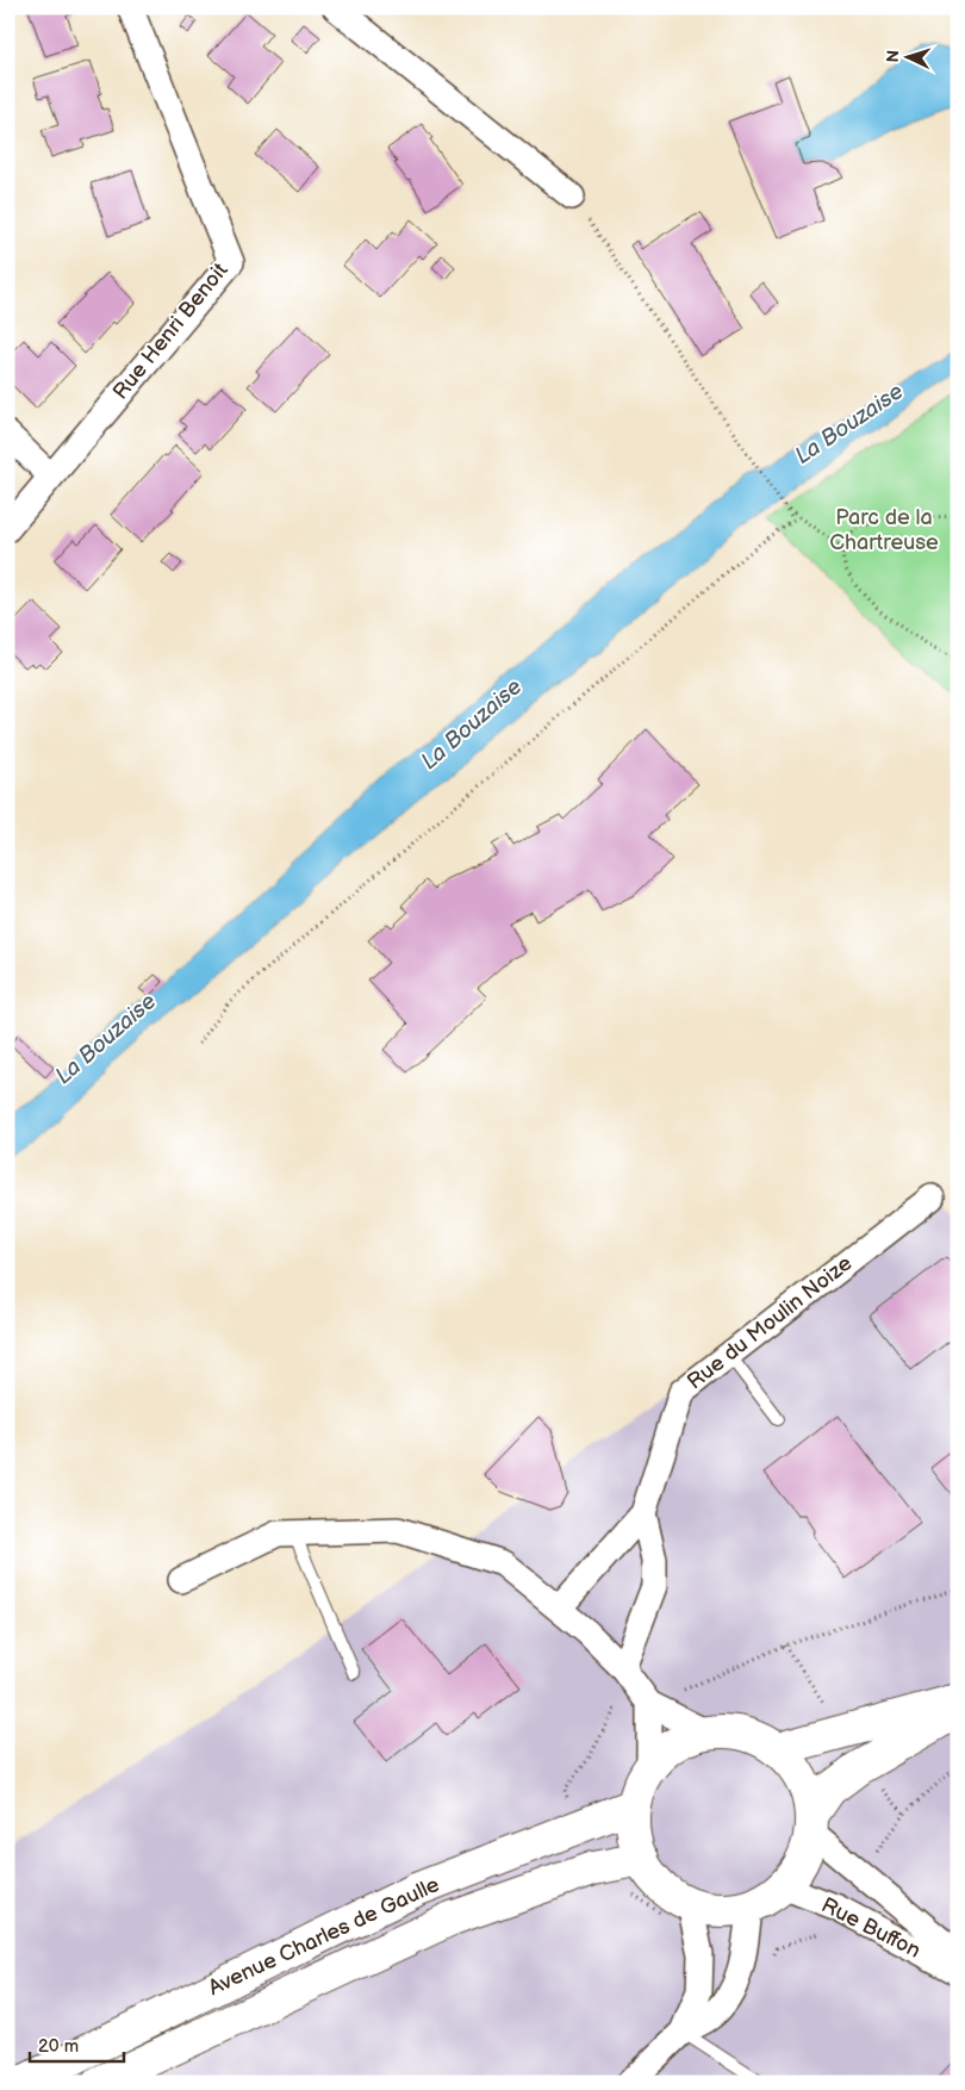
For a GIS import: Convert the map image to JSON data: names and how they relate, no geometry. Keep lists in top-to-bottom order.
{
  "streets": {
    "main road": ["Avenue Charles de Gaulle"],
    "street": ["Rue Henri Benoit", "Rue du Moulin Noize", "Rue Buffon"]
  },
  "crossings": [
    ["Rue Buffon", "Avenue Charles de Gaulle"]
  ],
  "water": ["La Bouzaise"],
  "parks": ["Parc de la Chartreuse"],
  "scale_bar": "20 m",
  "north": "left"
}
